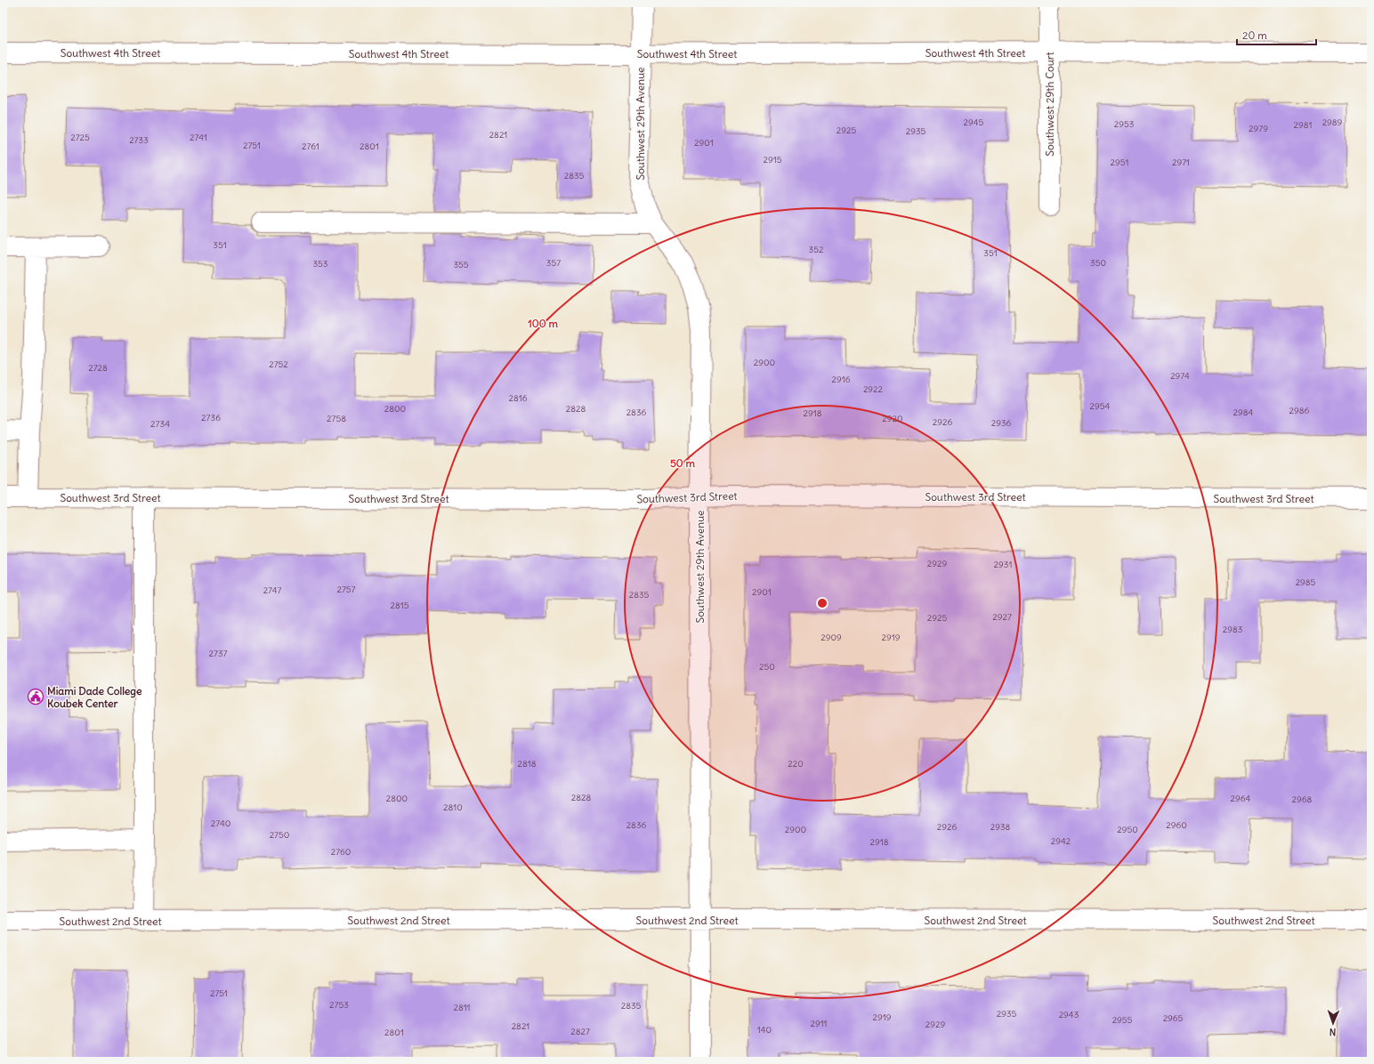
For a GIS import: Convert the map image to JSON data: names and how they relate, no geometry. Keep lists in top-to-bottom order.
{
  "streets": {
    "street": [
      "Southwest 4th Street",
      "Southwest 29th Court",
      "Southwest 29th Avenue",
      "Southwest 3rd Street",
      "Southwest 2nd Street"
    ]
  },
  "crossings": [
    ["Southwest 4th Street", "Southwest 29th Court"],
    ["Southwest 4th Street", "Southwest 29th Avenue"],
    ["Southwest 29th Avenue", "Southwest 3rd Street"],
    ["Southwest 29th Avenue", "Southwest 2nd Street"]
  ],
  "places": {
    "public building": ["Miami Dade College Koubek Center"]
  },
  "house_numbers": [
    "2945",
    "2989",
    "2953",
    "2981",
    "2979",
    "2925",
    "2935",
    "2821",
    "2725",
    "2741",
    "2733",
    "2901",
    "2751",
    "2761",
    "2801",
    "2915",
    "2951",
    "2971",
    "2835",
    "351",
    "352",
    "351",
    "357",
    "350",
    "353",
    "355",
    "2900",
    "2752",
    "2728",
    "2974",
    "2916",
    "2922",
    "2816",
    "2954",
    "2800",
    "2828",
    "2986",
    "2836",
    "2984",
    "2918",
    "2736",
    "2758",
    "2920",
    "2926",
    "2936",
    "2734",
    "2929",
    "2931",
    "2985",
    "2757",
    "2747",
    "2901",
    "2835",
    "2815",
    "2927",
    "2925",
    "2983",
    "2909",
    "2919",
    "2737",
    "250",
    "2818",
    "220",
    "2828",
    "2800",
    "2964",
    "2968",
    "2810",
    "2740",
    "2836",
    "2960",
    "2926",
    "2938",
    "2900",
    "2950",
    "2750",
    "2942",
    "2918",
    "2760",
    "2751",
    "2753",
    "2835",
    "2811",
    "2935",
    "2943",
    "2919",
    "2965",
    "2955",
    "2911",
    "2929",
    "2821",
    "140",
    "2827",
    "2801"
  ],
  "scale_bar": "20 m",
  "north": "bottom",
  "rings": ["100 m", "50 m"]
}
